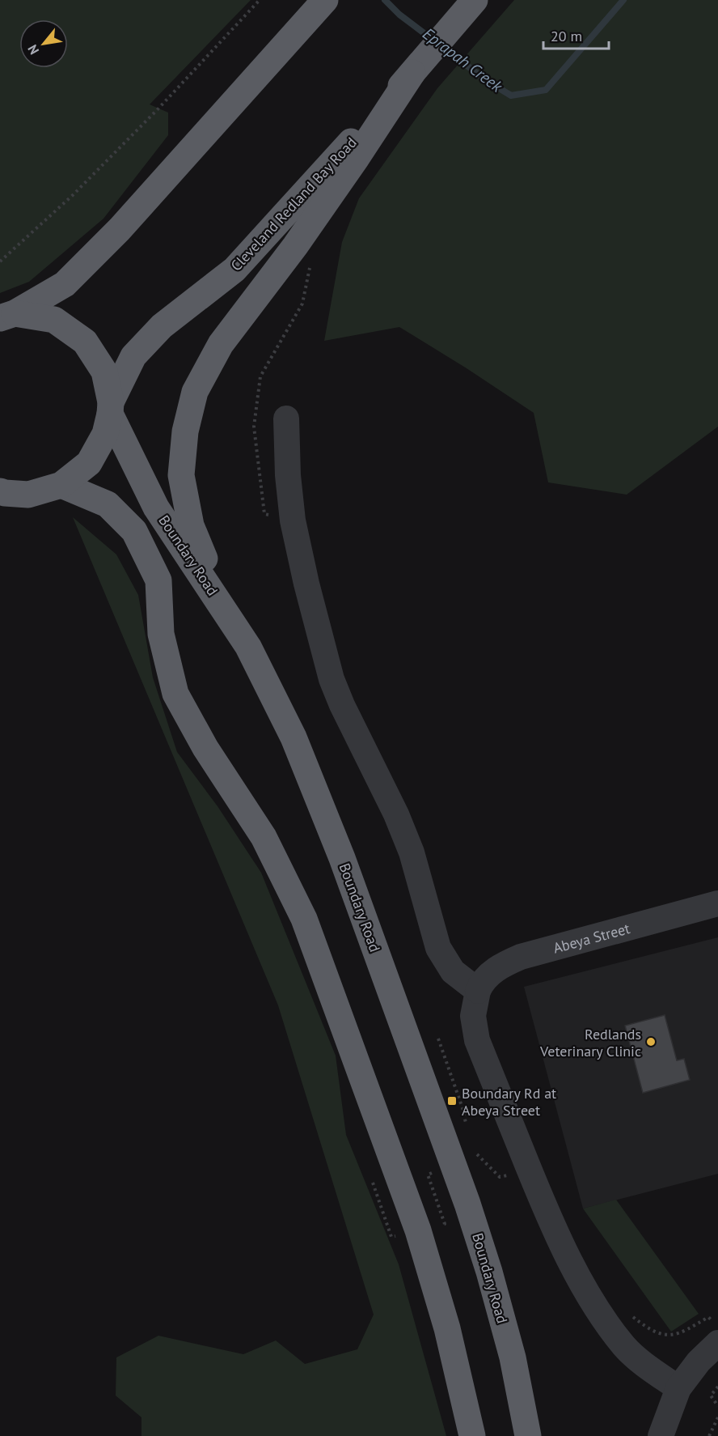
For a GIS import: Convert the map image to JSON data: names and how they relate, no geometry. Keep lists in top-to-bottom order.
{
  "streets": {
    "highway": ["Cleveland Redland Bay Road", "Boundary Road"],
    "street": ["Abeya Street"]
  },
  "crossings": [
    ["Cleveland Redland Bay Road", "Boundary Road"]
  ],
  "water": ["Eprapah Creek"],
  "places": {
    "other": ["Redlands Veterinary Clinic"],
    "transit": ["Boundary Rd at Abeya Street"]
  },
  "scale_bar": "20 m",
  "north": "bottom left"
}
